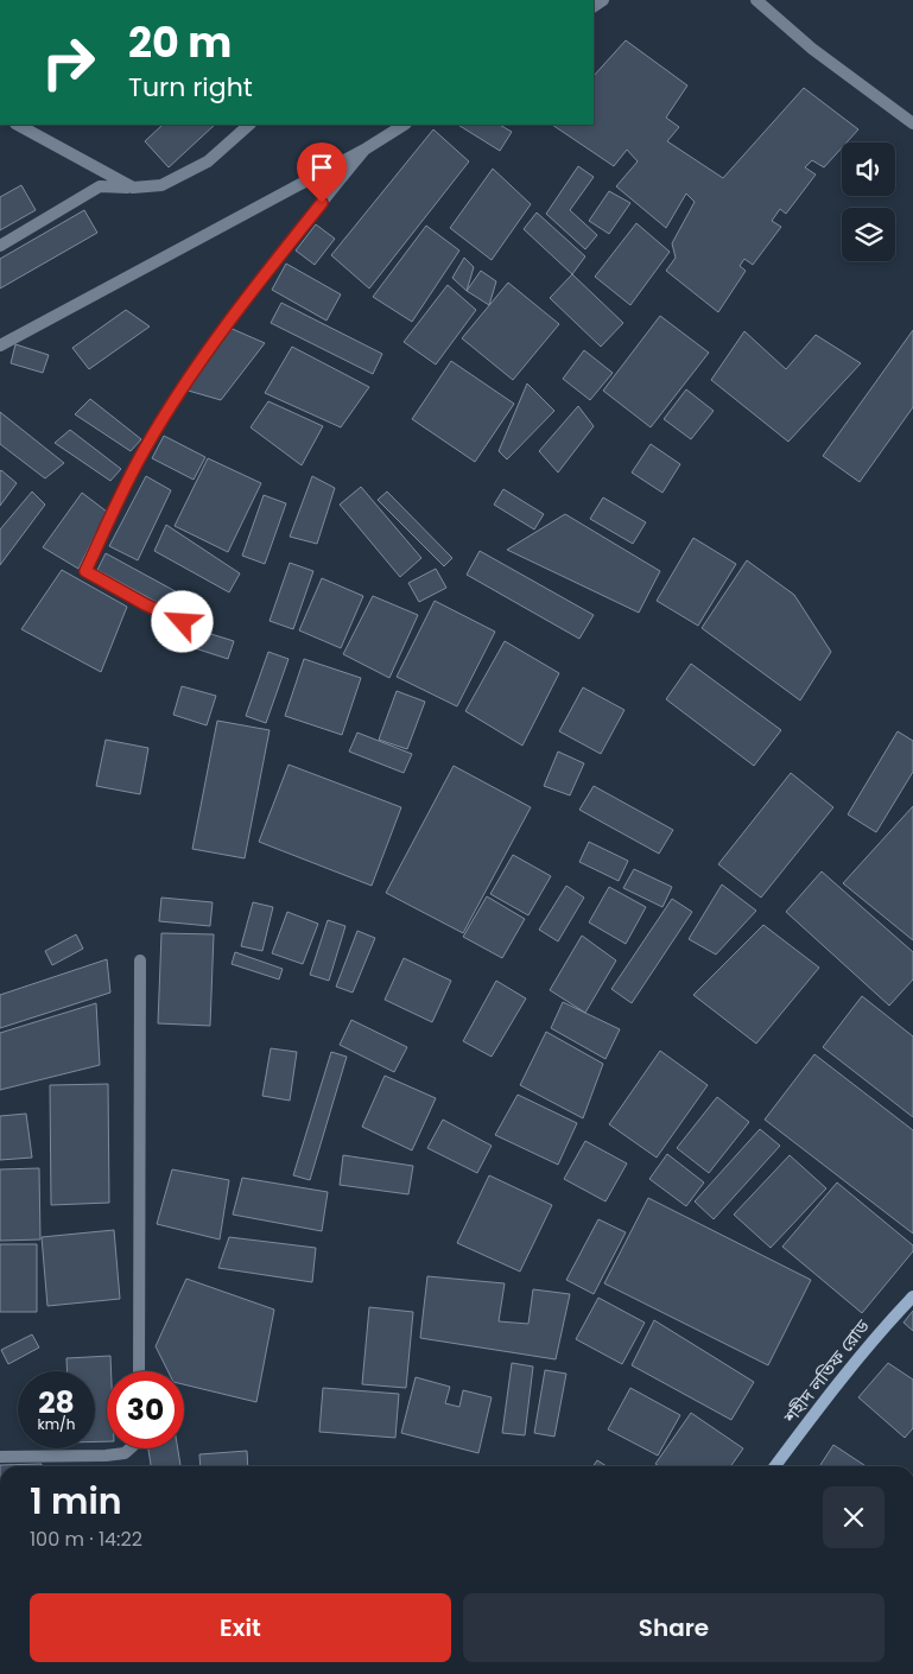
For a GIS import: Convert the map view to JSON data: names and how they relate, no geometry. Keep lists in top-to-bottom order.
{
  "streets": {
    "street": ["শহীদ লতিফ রোড"]
  },
  "page": {
    "turn": ["20 m", "Turn right"],
    "speed": "28 km/h",
    "limit": "30",
    "heading": ["1 min", "100 m · 14:22"],
    "buttons": ["Exit", "Share"]
  }
}
